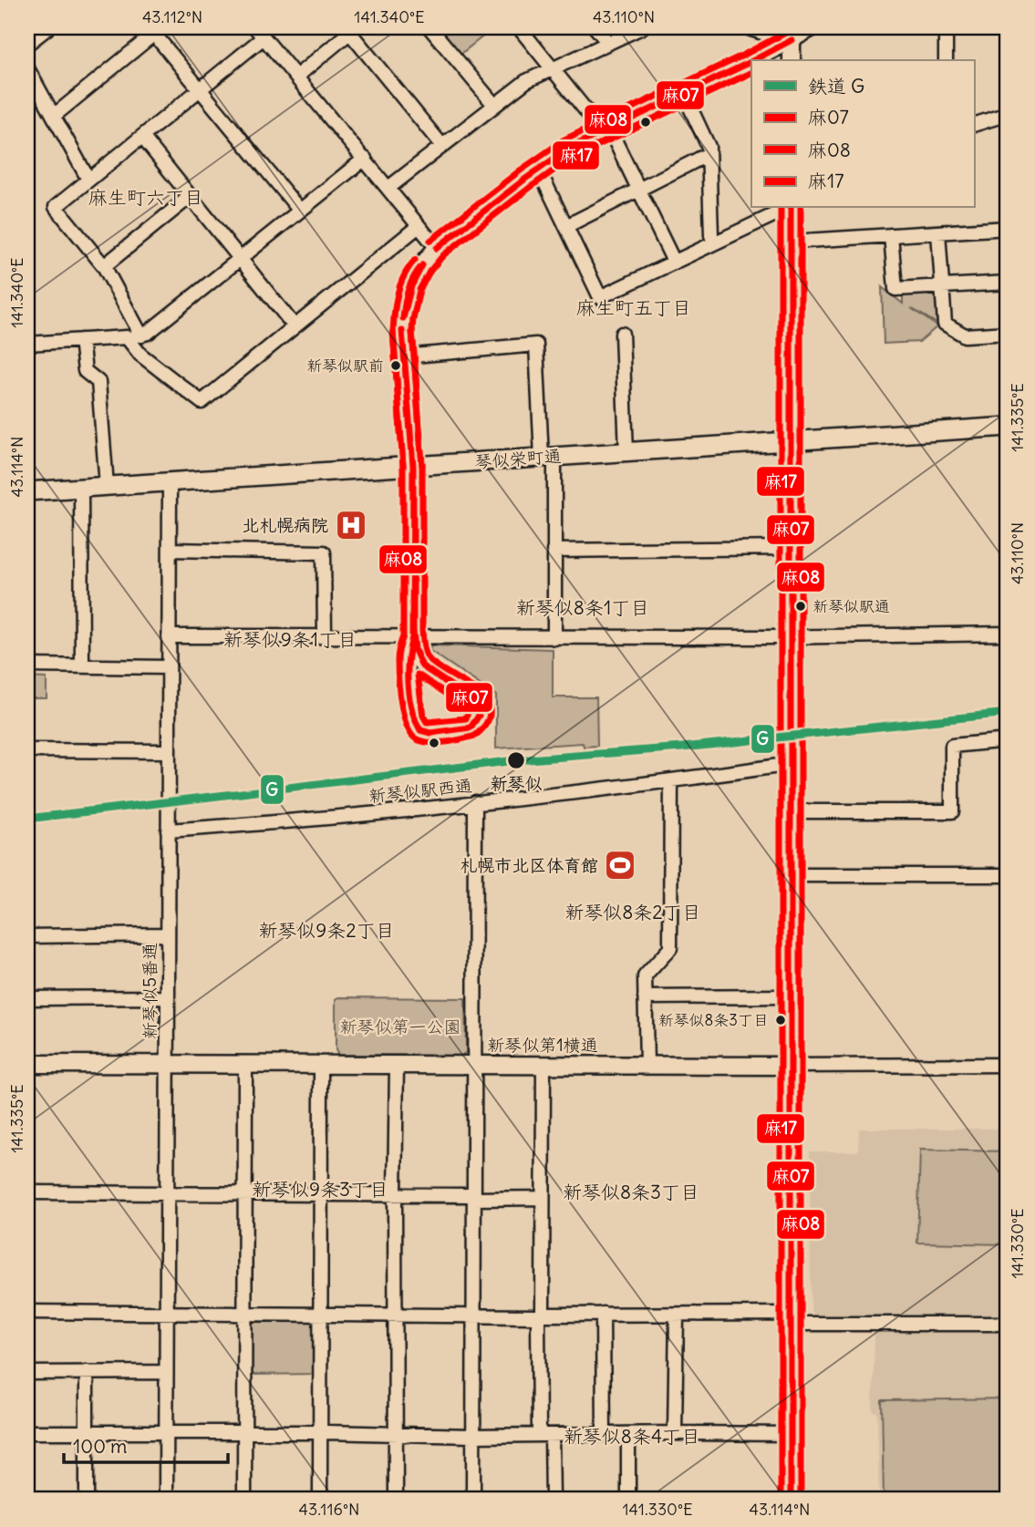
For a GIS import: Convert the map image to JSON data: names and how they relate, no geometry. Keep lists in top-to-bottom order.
{
  "streets": {
    "main road": ["琴似栄町通"],
    "street": ["新琴似駅西通", "新琴似5番通", "新琴似第1横通"]
  },
  "crossings": [
    ["琴似栄町通", "新琴似5番通"],
    ["新琴似駅西通", "新琴似5番通"],
    ["新琴似5番通", "新琴似第1横通"]
  ],
  "districts": [
    "麻生町六丁目",
    "麻生町五丁目",
    "新琴似8条1丁目",
    "新琴似9条1丁目",
    "新琴似8条2丁目",
    "新琴似9条2丁目",
    "新琴似9条3丁目",
    "新琴似8条3丁目",
    "新琴似8条4丁目"
  ],
  "parks": ["新琴似第一公園"],
  "places": {
    "other": [
      "新琴似駅前",
      "新琴似駅通",
      "新琴似",
      "新琴似8条3丁目"
    ],
    "hospital": ["北札幌病院"],
    "sports": ["札幌市北区体育館"]
  },
  "lines": [
    "transit line 麻08",
    "transit line 麻17",
    "transit line 麻07",
    "rail line G"
  ],
  "legend": [
    "鉄道 G",
    "麻07",
    "麻08",
    "麻17"
  ],
  "scale_bar": "100 m",
  "coordinates": [
    "43.112°N",
    "141.340°E",
    "43.110°N",
    "141.335°E",
    "43.114°N",
    "141.330°E",
    "43.116°N"
  ]
}
